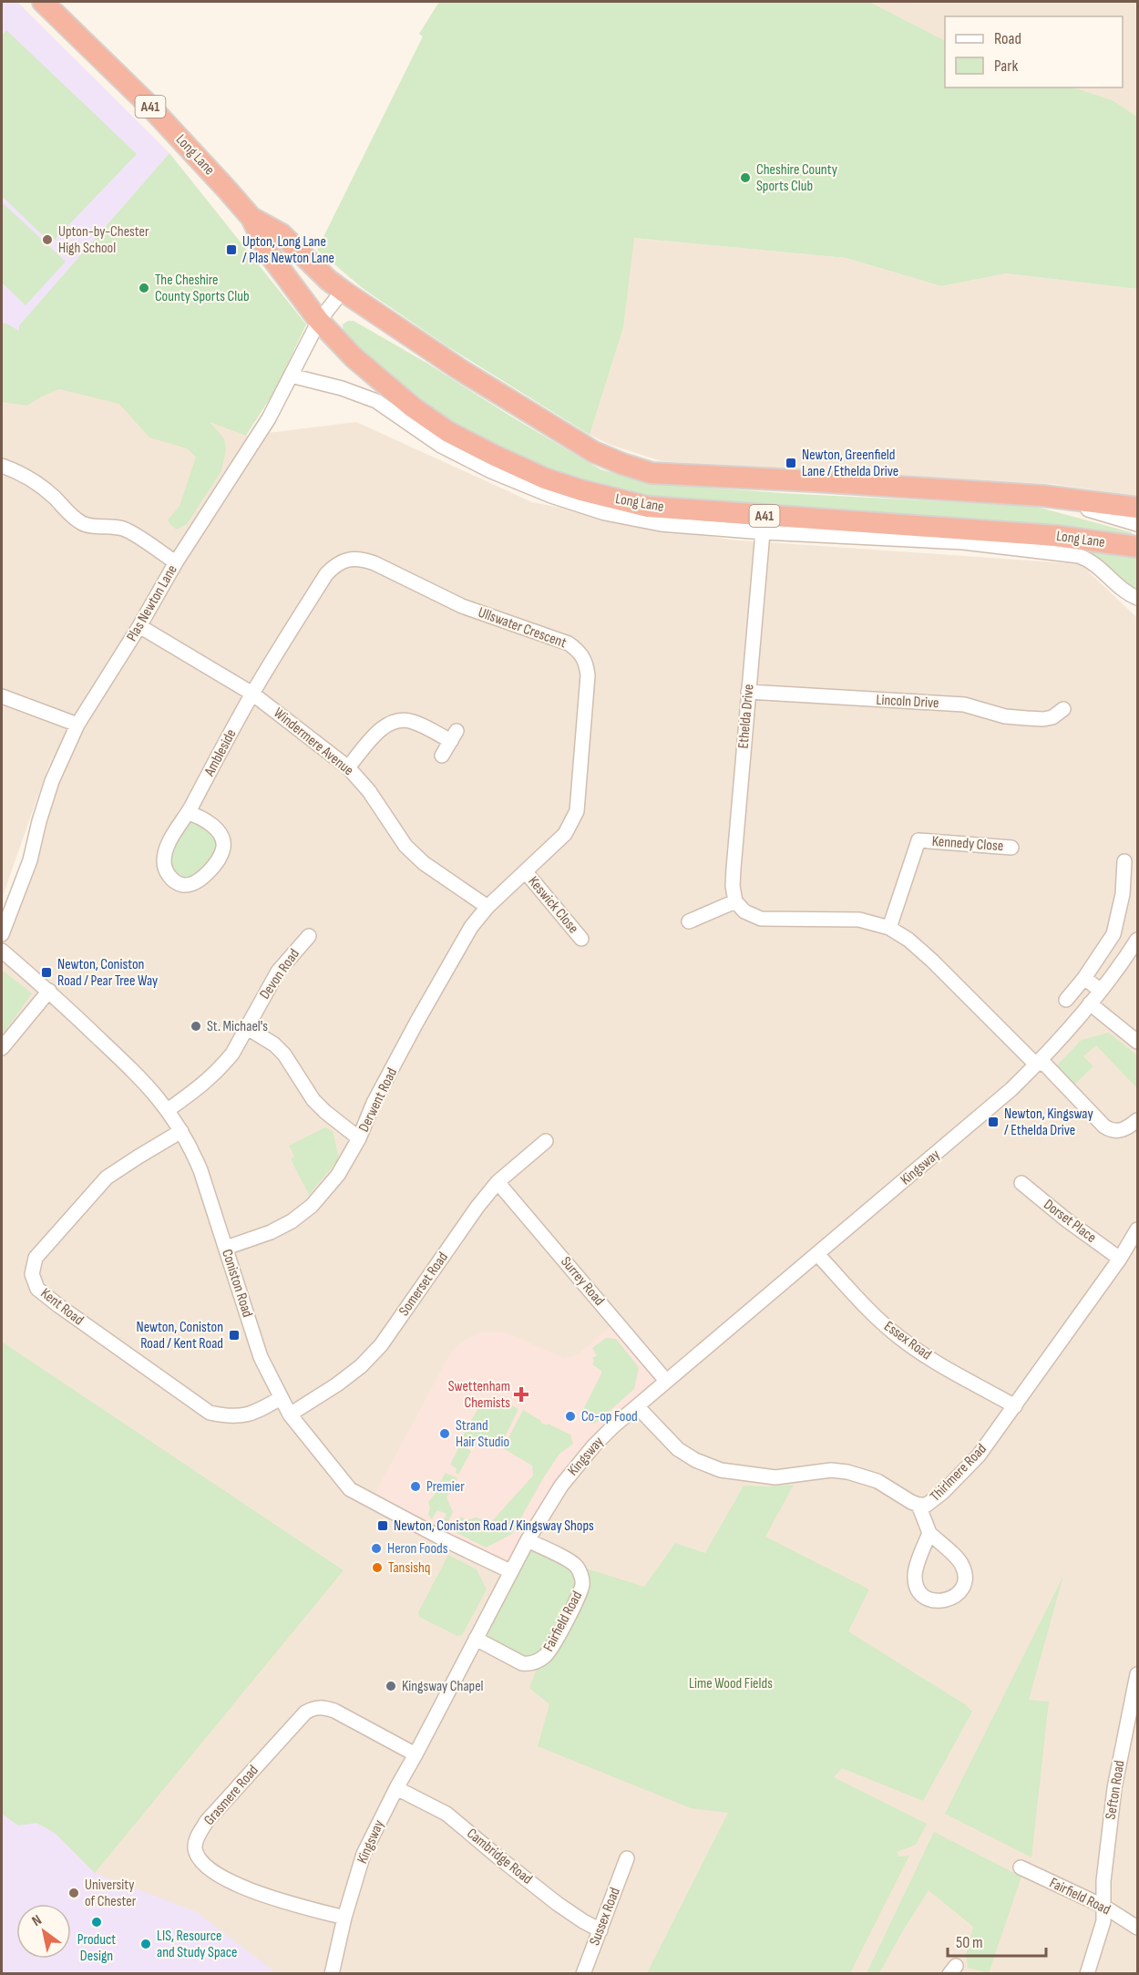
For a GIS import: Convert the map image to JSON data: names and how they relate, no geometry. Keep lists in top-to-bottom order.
{
  "streets": {
    "highway": ["A41", "Long Lane"],
    "street": [
      "Plas Newton Lane",
      "Ullswater Crescent",
      "Lincoln Drive",
      "Ethelda Drive",
      "Windermere Avenue",
      "Ambleside",
      "Kennedy Close",
      "Keswick Close",
      "Devon Road",
      "Derwent Road",
      "Kingsway",
      "Dorset Place",
      "Surrey Road",
      "Coniston Road",
      "Somerset Road",
      "Kent Road",
      "Essex Road",
      "Thirlmere Road",
      "Fairfield Road",
      "Sefton Road",
      "Grasmere Road",
      "Cambridge Road",
      "Sussex Road"
    ]
  },
  "crossings": [
    ["Long Lane", "Plas Newton Lane"],
    ["Long Lane", "Ethelda Drive"],
    ["Plas Newton Lane", "Windermere Avenue"],
    ["Ullswater Crescent", "Windermere Avenue"],
    ["Ullswater Crescent", "Ambleside"],
    ["Ullswater Crescent", "Keswick Close"],
    ["Ullswater Crescent", "Derwent Road"],
    ["Lincoln Drive", "Ethelda Drive"],
    ["Windermere Avenue", "Ambleside"],
    ["Windermere Avenue", "Derwent Road"],
    ["Devon Road", "Coniston Road"],
    ["Derwent Road", "Coniston Road"],
    ["Kingsway", "Surrey Road"],
    ["Kingsway", "Coniston Road"],
    ["Kingsway", "Essex Road"],
    ["Kingsway", "Thirlmere Road"],
    ["Kingsway", "Fairfield Road"],
    ["Kingsway", "Grasmere Road"],
    ["Kingsway", "Cambridge Road"],
    ["Dorset Place", "Thirlmere Road"],
    ["Surrey Road", "Somerset Road"],
    ["Coniston Road", "Somerset Road"],
    ["Coniston Road", "Kent Road"],
    ["Essex Road", "Thirlmere Road"],
    ["Fairfield Road", "Sefton Road"],
    ["Cambridge Road", "Sussex Road"]
  ],
  "parks": ["Lime Wood Fields"],
  "places": {
    "other": [
      "Cheshire County Sports Club",
      "Upton-by-Chester High School",
      "The Cheshire County Sports Club",
      "St. Michael's",
      "Co-op Food",
      "Strand Hair Studio",
      "Premier",
      "Heron Foods",
      "Tansishq",
      "Kingsway Chapel",
      "University of Chester",
      "Product Design",
      "LIS, Resource and Study Space"
    ],
    "transit": [
      "Upton, Long Lane / Plas Newton Lane",
      "Newton, Greenfield Lane / Ethelda Drive",
      "Newton, Coniston Road / Pear Tree Way",
      "Newton, Kingsway / Ethelda Drive",
      "Newton, Coniston Road / Kent Road",
      "Newton, Coniston Road / Kingsway Shops"
    ],
    "health": ["Swettenham Chemists"]
  },
  "legend": ["Road", "Park"],
  "scale_bar": "50 m",
  "north": "top left"
}
